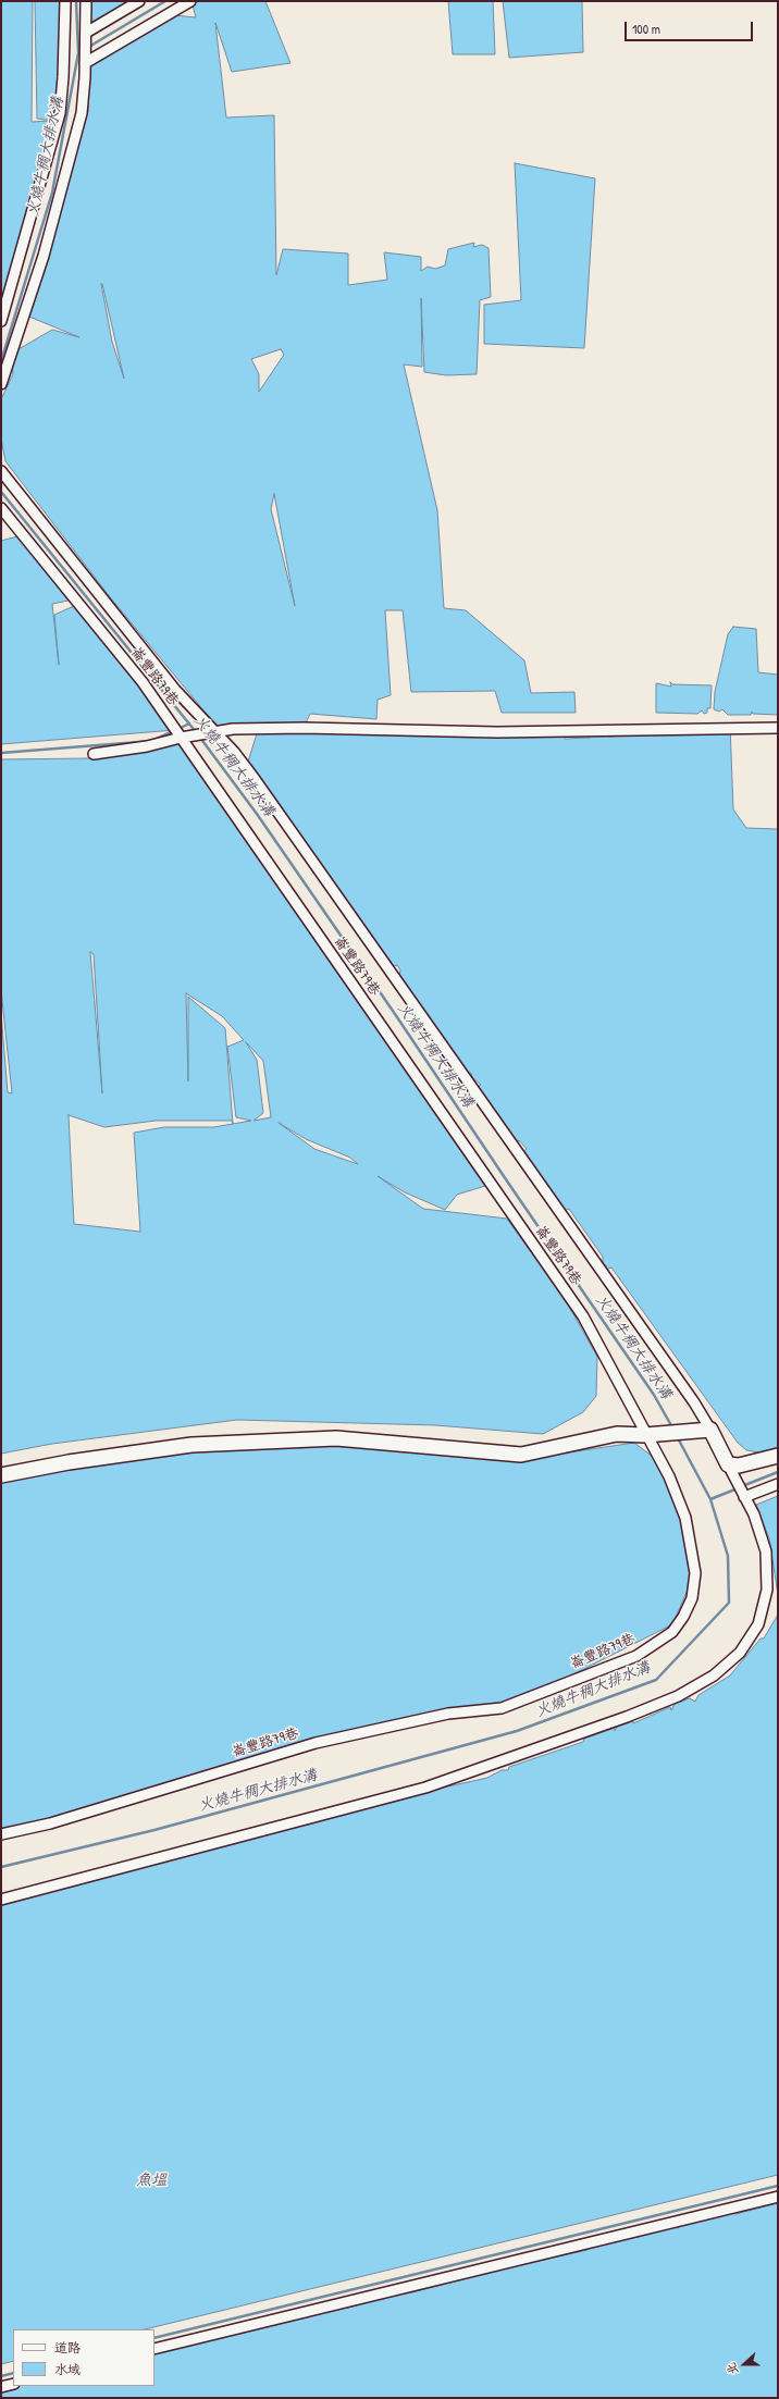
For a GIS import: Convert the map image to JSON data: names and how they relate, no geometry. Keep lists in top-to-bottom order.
{
  "streets": {
    "street": ["崙豐路79巷"]
  },
  "water": ["火燒牛稠大排水溝", "魚塭"],
  "legend": ["道路", "水域"],
  "scale_bar": "100 m",
  "north": "left"
}
